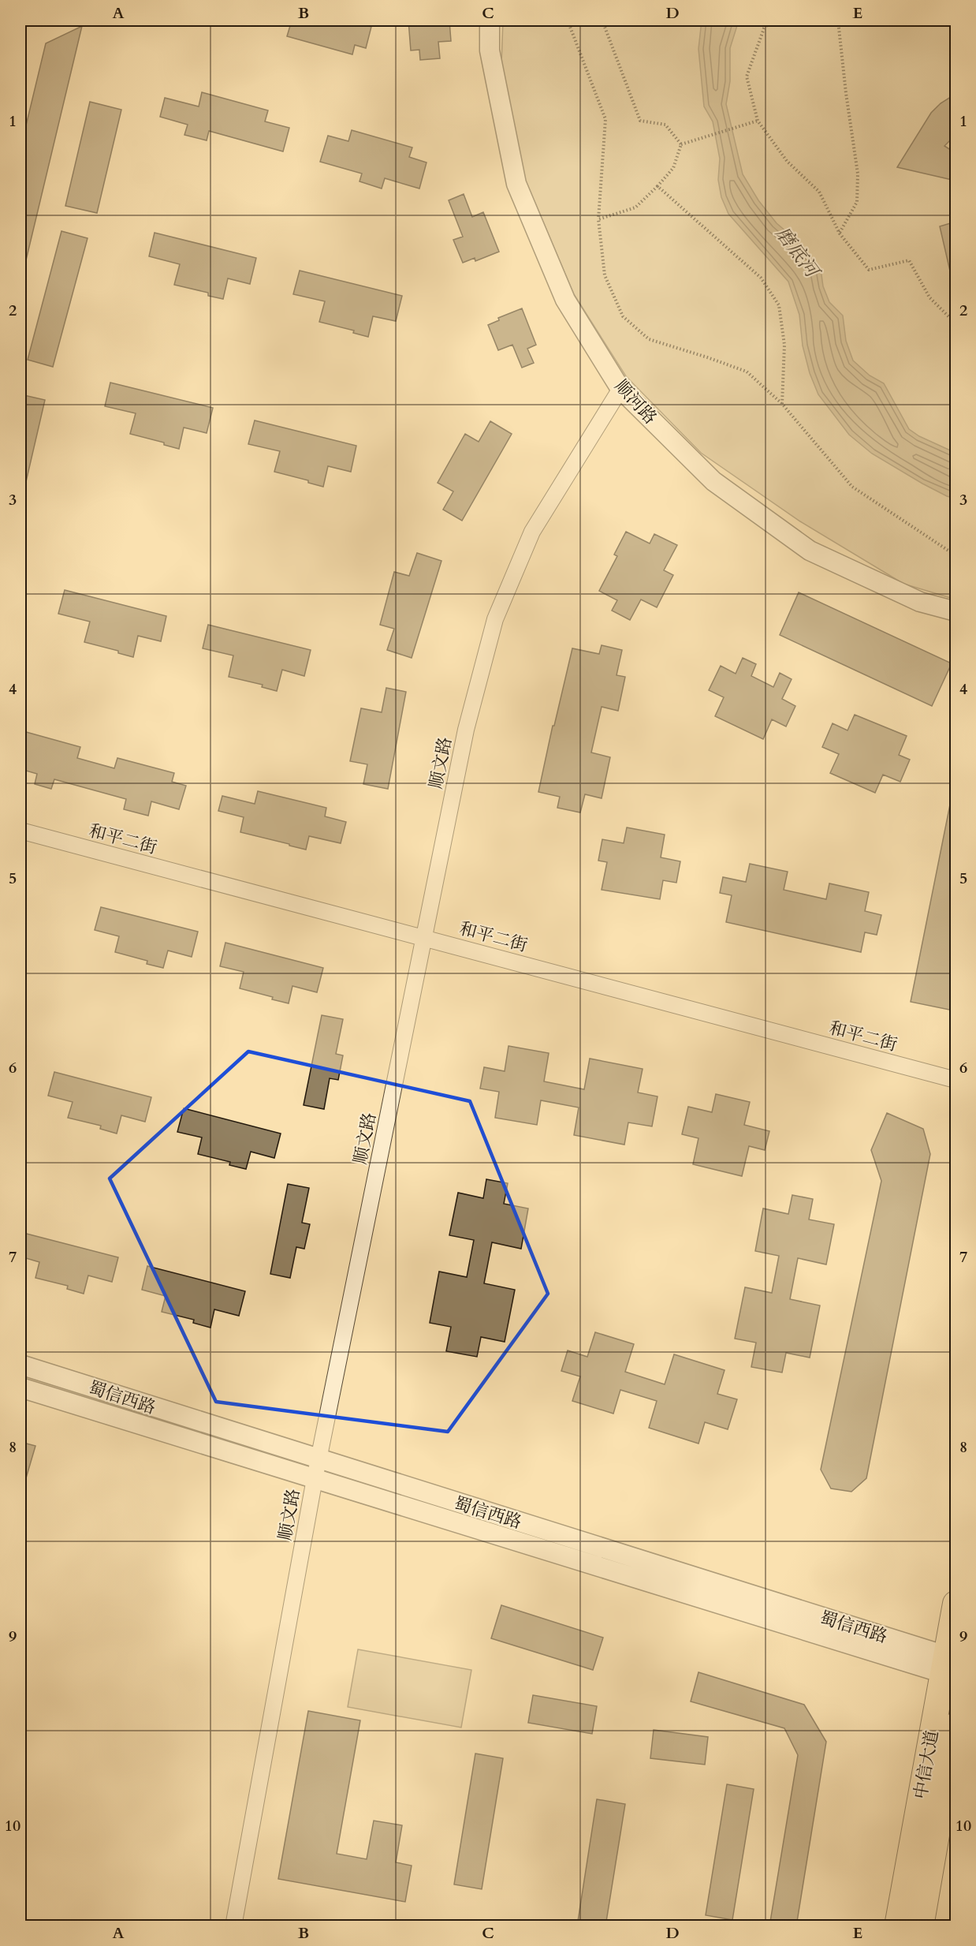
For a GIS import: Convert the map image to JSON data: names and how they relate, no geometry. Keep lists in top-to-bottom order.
{
  "streets": {
    "main road": ["中信大道"],
    "street": [
      "顺河路",
      "顺文路",
      "和平二街",
      "蜀信西路"
    ]
  },
  "crossings": [
    ["顺河路", "顺文路"],
    ["顺文路", "和平二街"],
    ["顺文路", "蜀信西路"],
    ["蜀信西路", "中信大道"]
  ],
  "water": ["磨底河"],
  "grid": {
    "columns": [
      "A",
      "B",
      "C",
      "D",
      "E"
    ],
    "rows": [
      "1",
      "2",
      "3",
      "4",
      "5",
      "6",
      "7",
      "8",
      "9",
      "10"
    ]
  }
}
